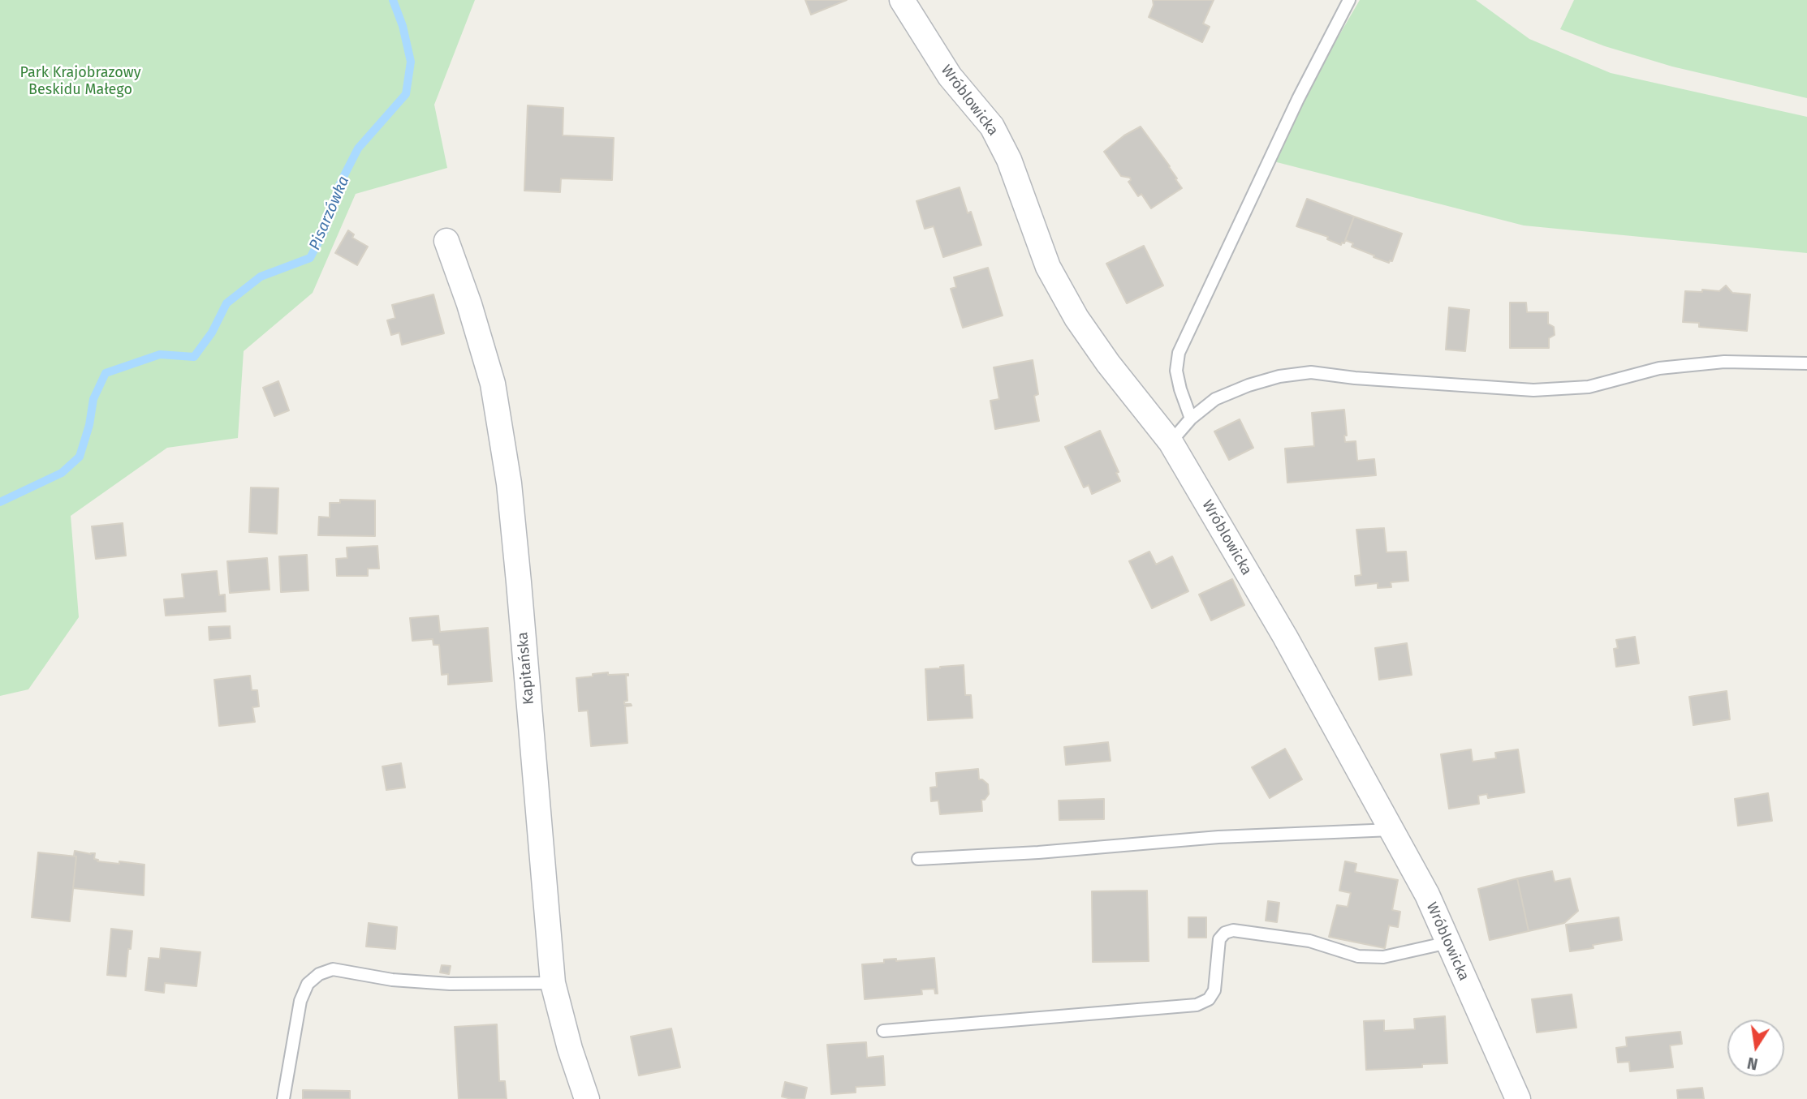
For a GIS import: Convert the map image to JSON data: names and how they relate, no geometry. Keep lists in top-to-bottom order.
{
  "streets": {
    "street": ["Wróblowicka", "Kapitańska"]
  },
  "water": ["Pisarzówka"],
  "parks": ["Park Krajobrazowy Beskidu Małego"],
  "north": "bottom"
}
